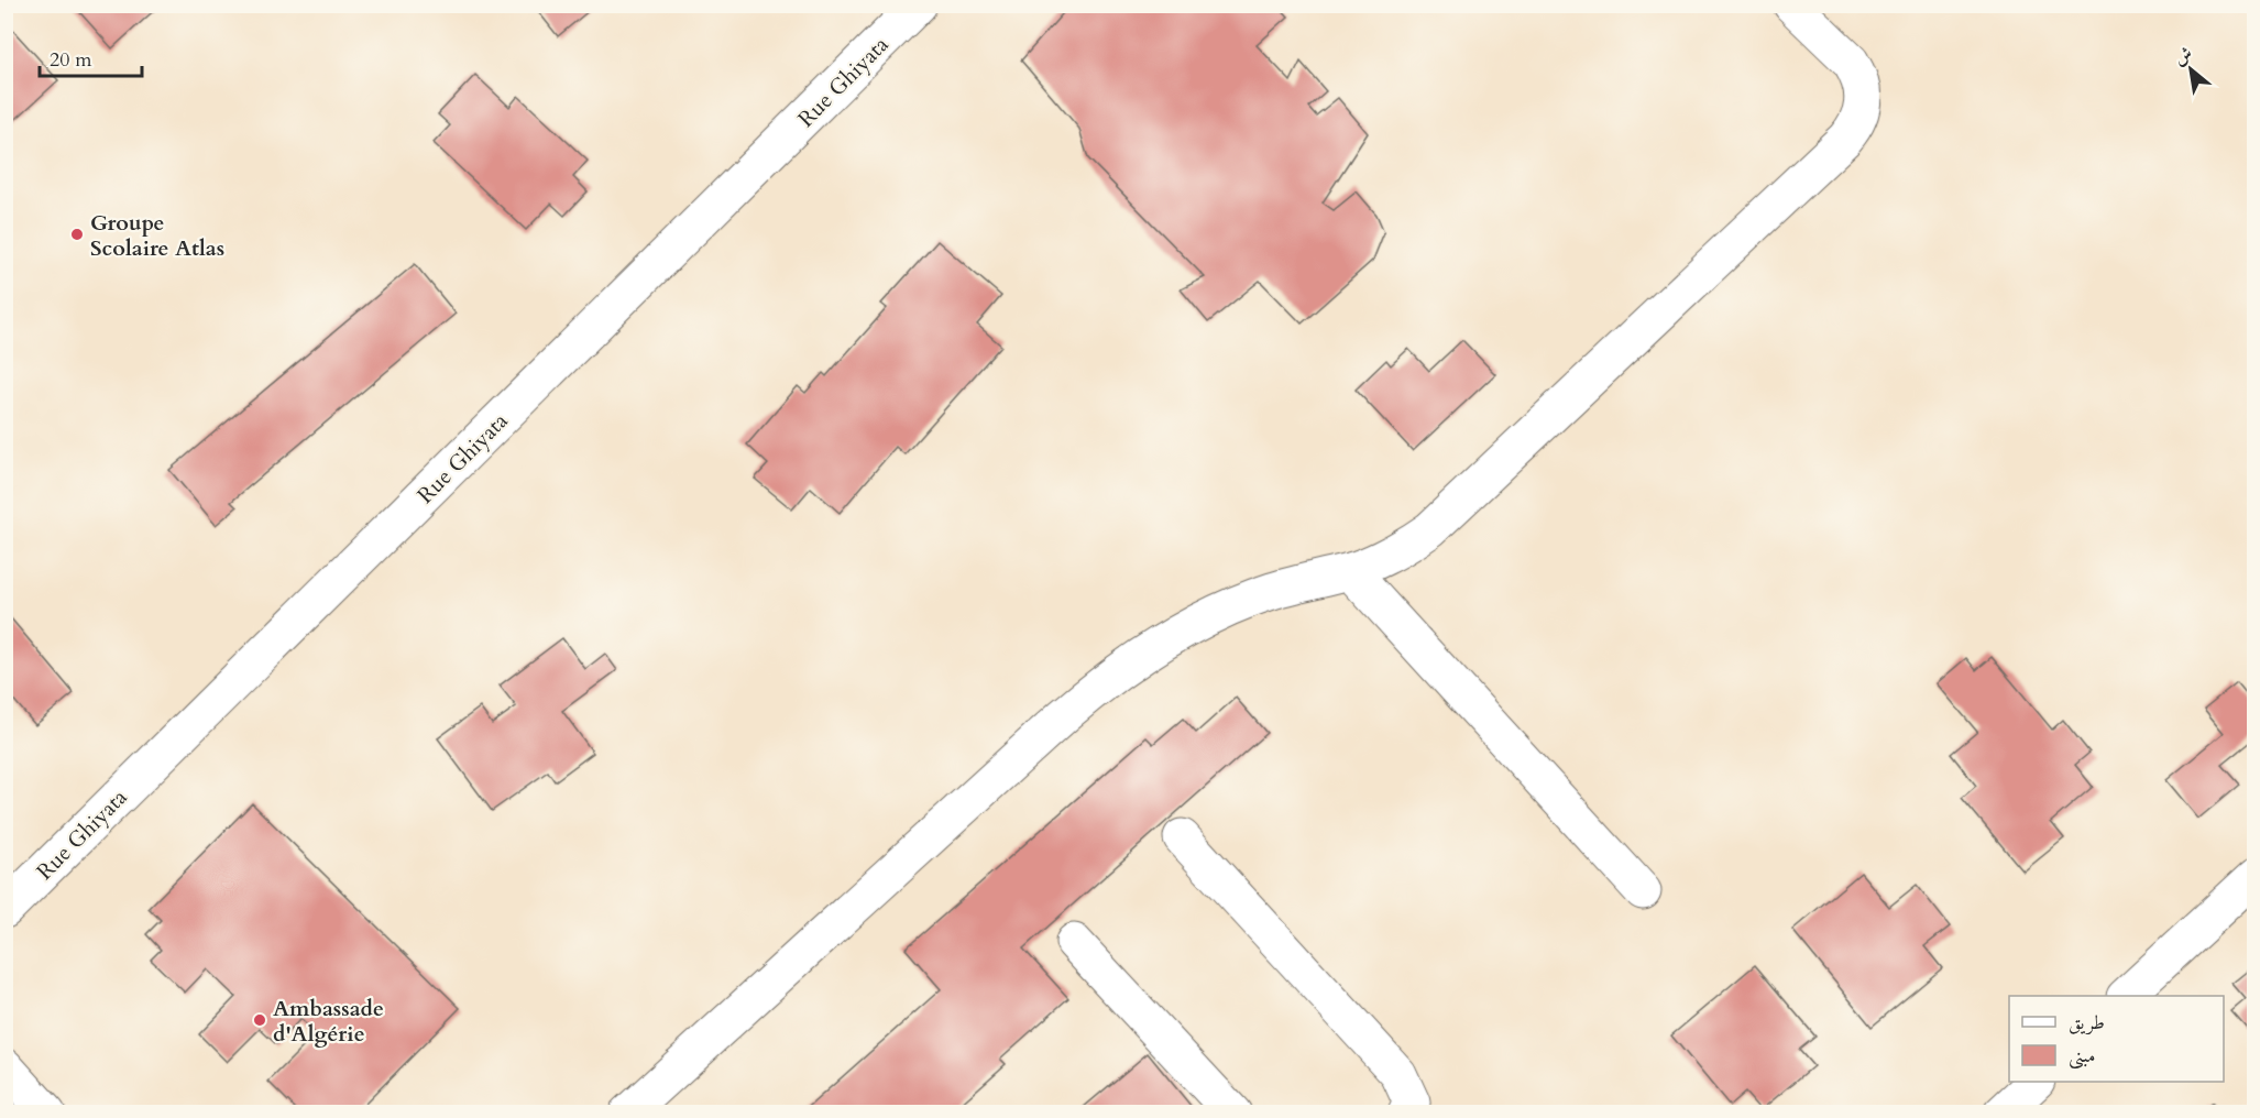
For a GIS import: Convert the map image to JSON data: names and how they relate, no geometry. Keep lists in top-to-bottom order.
{
  "streets": {
    "street": ["Rue Ghiyata"]
  },
  "places": ["Groupe Scolaire Atlas", "Ambassade d'Algérie"],
  "legend": ["طريق", "مبنى"],
  "scale_bar": "20 m",
  "north": "top left"
}
